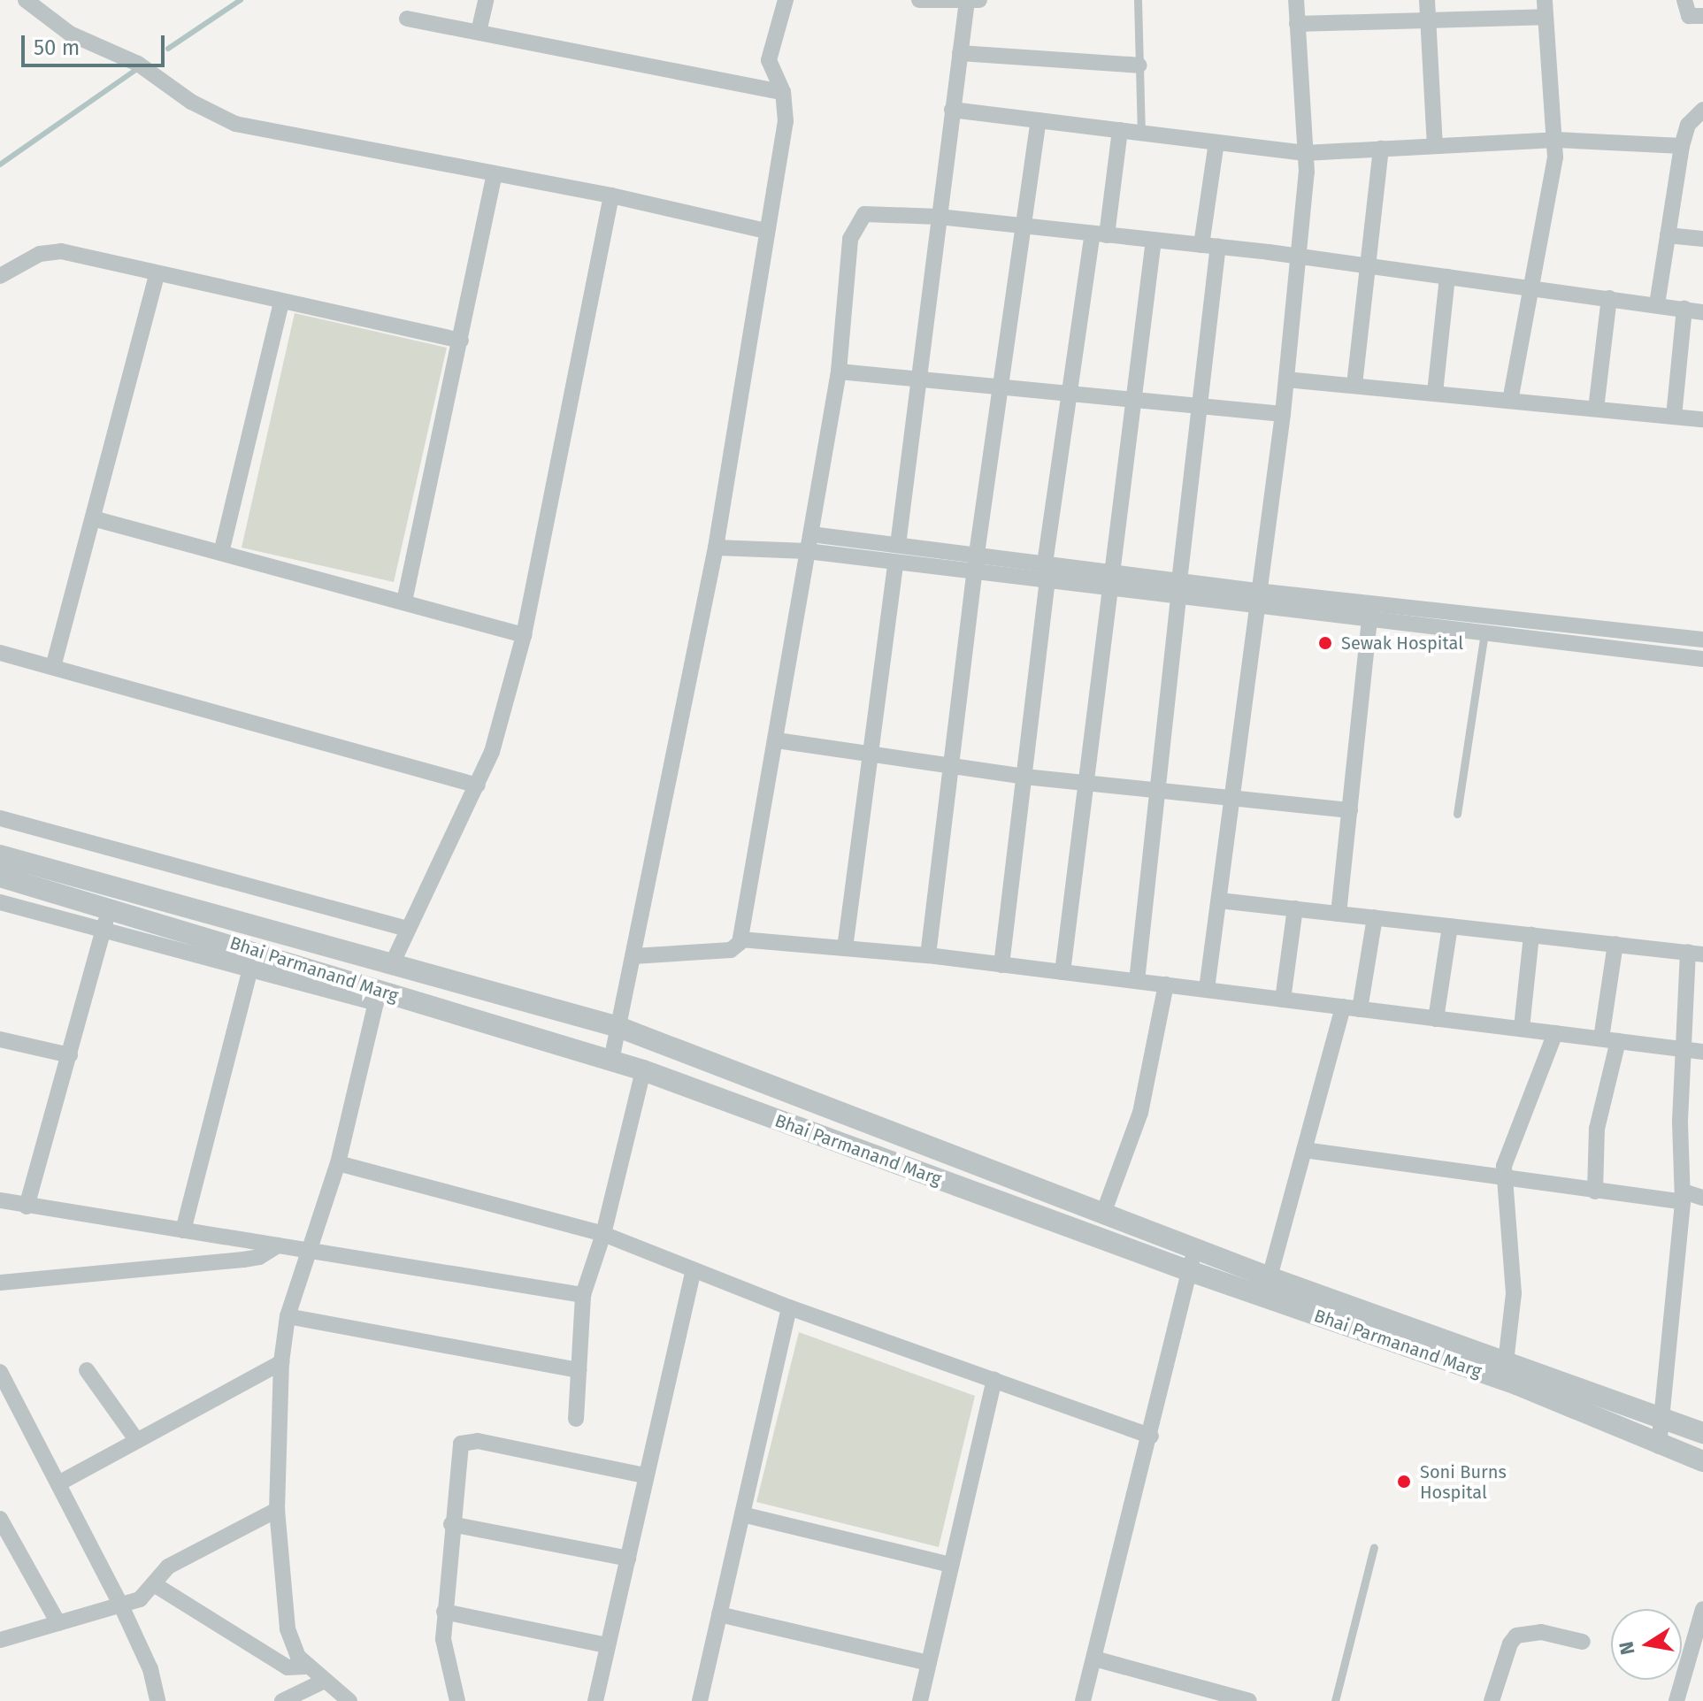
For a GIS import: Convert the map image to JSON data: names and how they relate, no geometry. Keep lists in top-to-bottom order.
{
  "streets": {
    "street": ["Bhai Parmanand Marg"]
  },
  "places": ["Sewak Hospital", "Soni Burns Hospital"],
  "scale_bar": "50 m",
  "north": "left"
}
